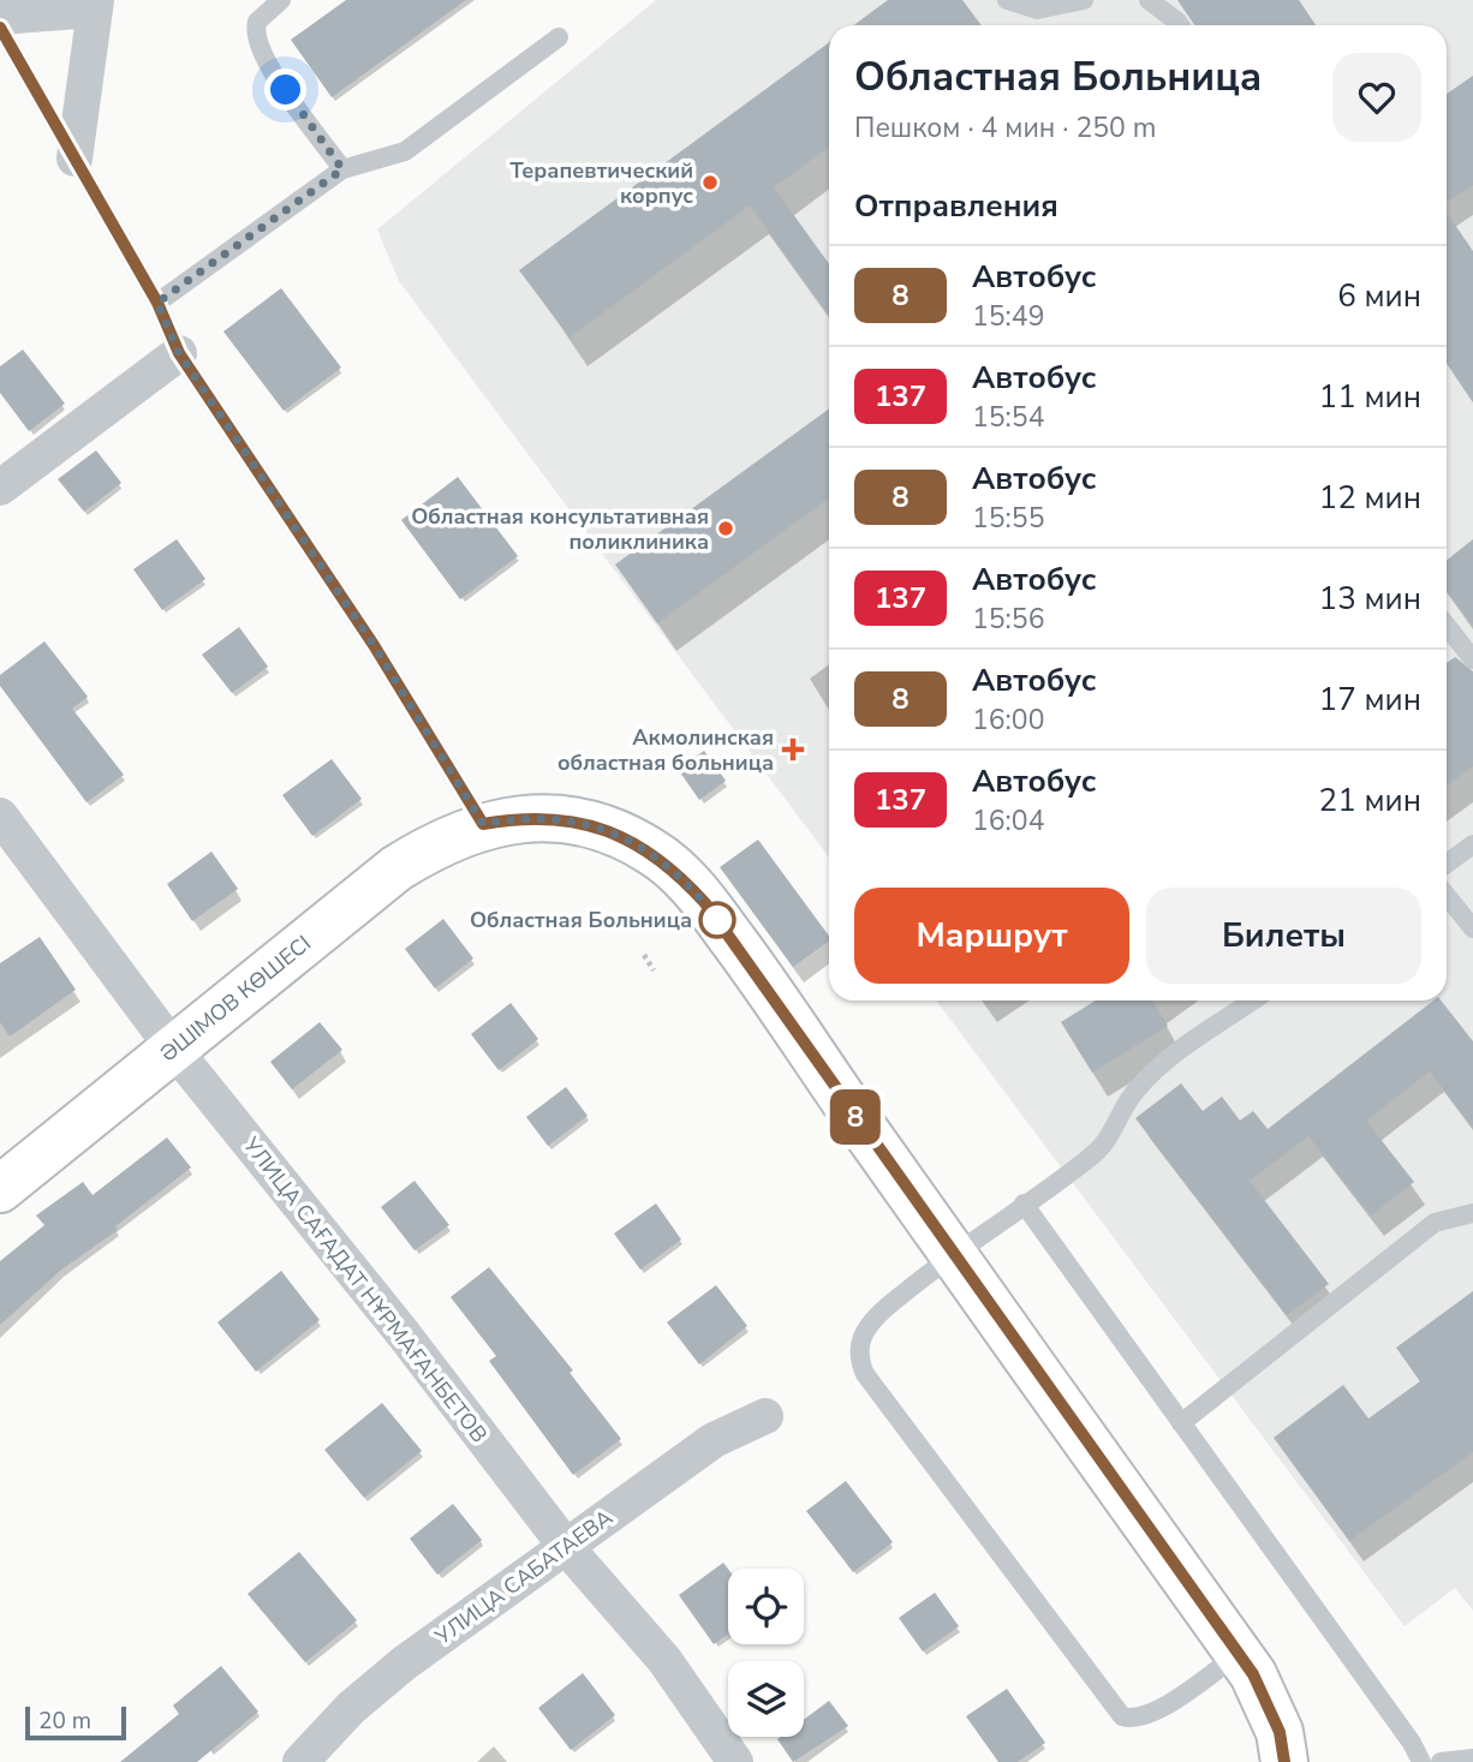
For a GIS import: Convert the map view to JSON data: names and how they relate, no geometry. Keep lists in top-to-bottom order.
{
  "streets": {
    "street": ["ӘШІМОВ КӨШЕСІ", "УЛИЦА САҒАДАТ НҰРМАҒАНБЕТОВ", "УЛИЦА САБАТАЕВА"]
  },
  "crossings": [
    ["ӘШІМОВ КӨШЕСІ", "УЛИЦА САҒАДАТ НҰРМАҒАНБЕТОВ"],
    ["УЛИЦА САҒАДАТ НҰРМАҒАНБЕТОВ", "УЛИЦА САБАТАЕВА"]
  ],
  "places": {
    "other": ["Терапевтический корпус", "Областная консультативная поликлиника", "Областная Больница"],
    "health": ["Акмолинская областная больница"]
  },
  "lines": ["bus line 8"],
  "scale_bar": "20 m",
  "page": {
    "on_map": "8",
    "heading": [
      ["Областная Больница", "Пешком · 4 мин · 250 m"],
      "Отправления"
    ],
    "list": [
      {
        "mark": "8",
        "name": "Автобус",
        "note": "15:49",
        "value": "6 мин"
      },
      {
        "mark": "137",
        "name": "Автобус",
        "note": "15:54",
        "value": "11 мин"
      },
      {
        "mark": "8",
        "name": "Автобус",
        "note": "15:55",
        "value": "12 мин"
      },
      {
        "mark": "137",
        "name": "Автобус",
        "note": "15:56",
        "value": "13 мин"
      },
      {
        "mark": "8",
        "name": "Автобус",
        "note": "16:00",
        "value": "17 мин"
      },
      {
        "mark": "137",
        "name": "Автобус",
        "note": "16:04",
        "value": "21 мин"
      }
    ],
    "buttons": ["Маршрут", "Билеты"],
    "scale": "20 m"
  }
}
